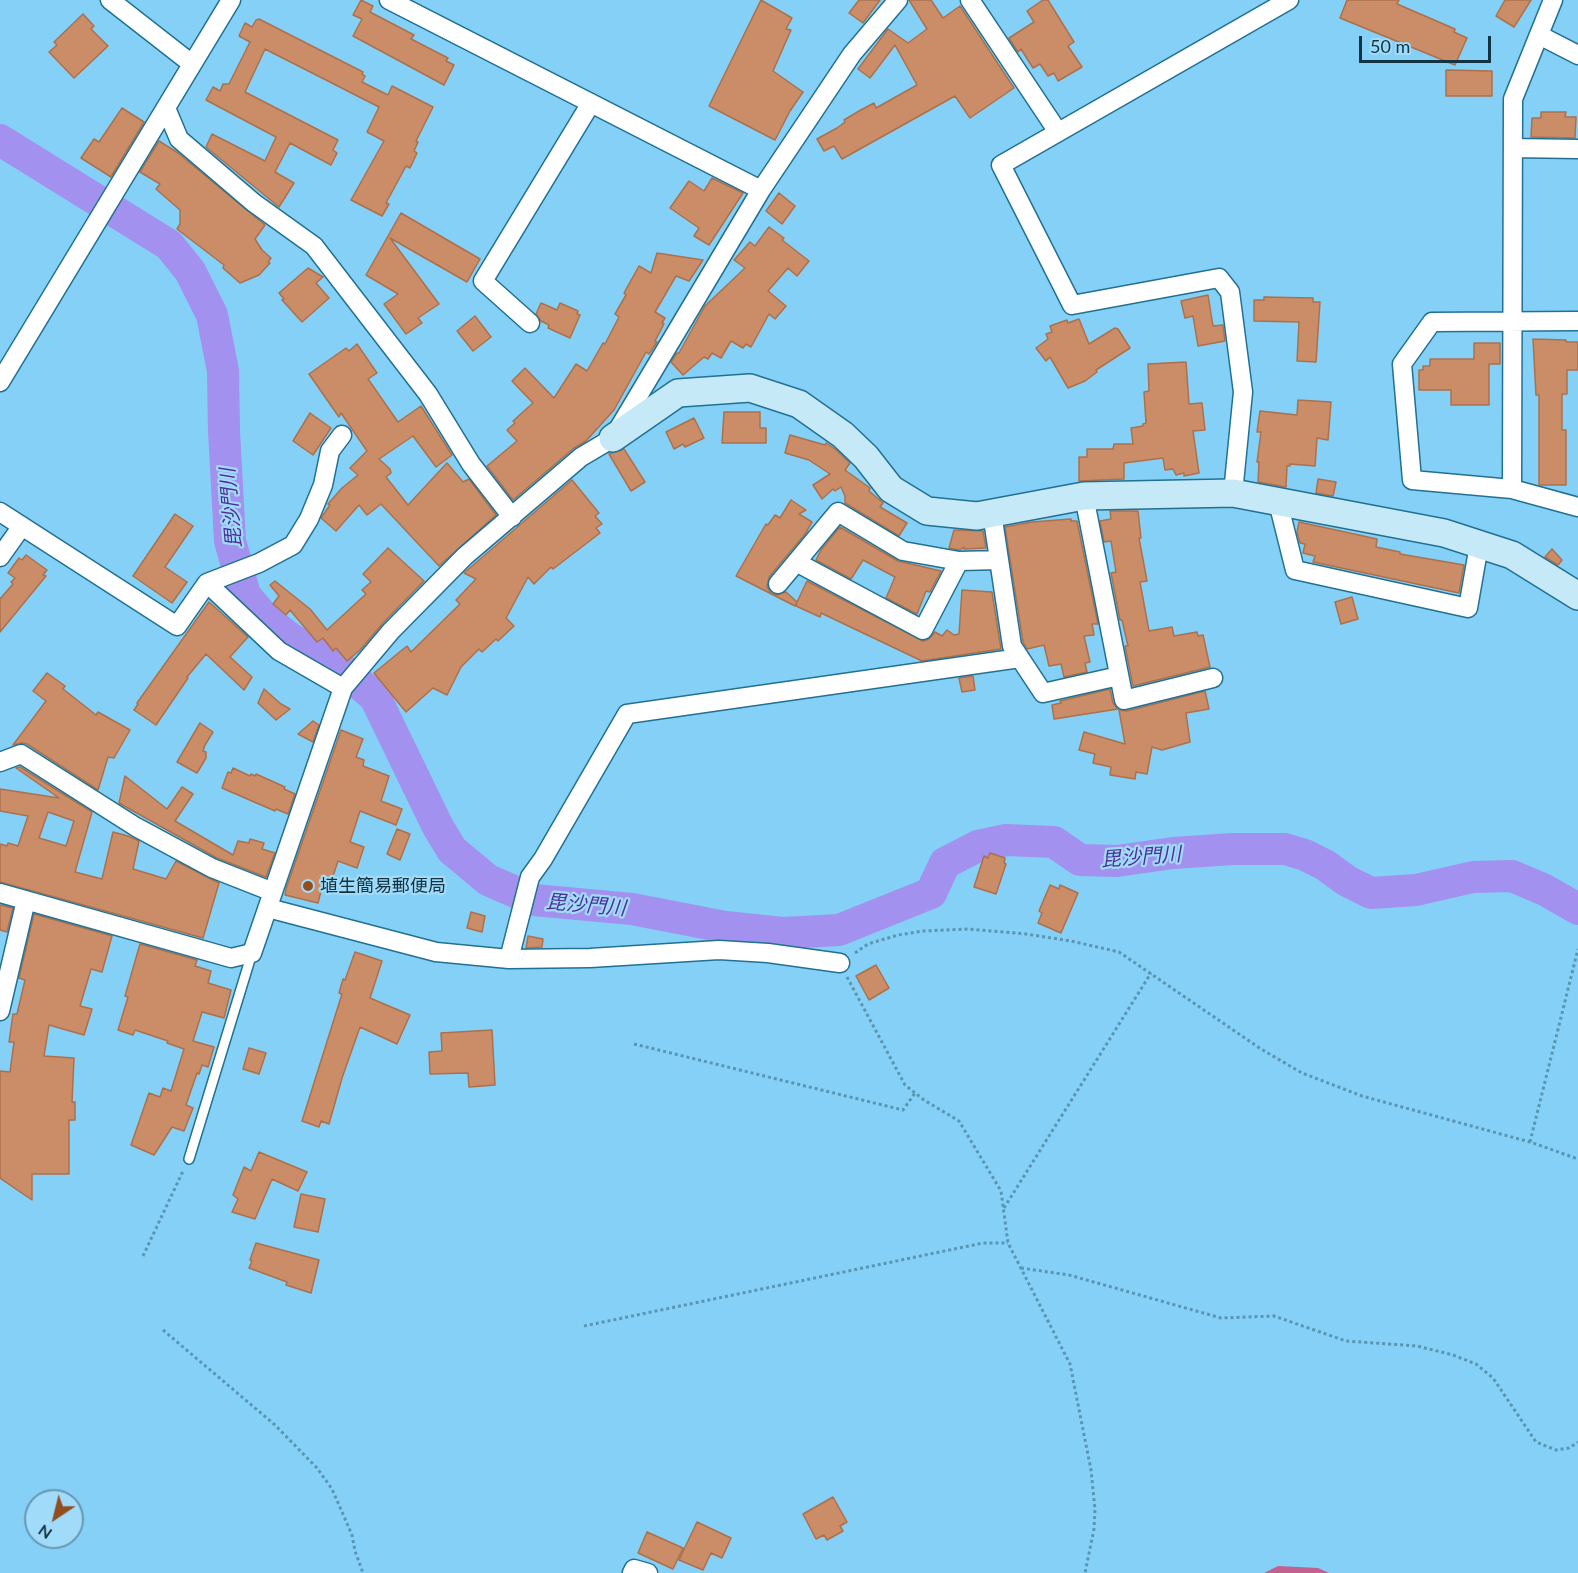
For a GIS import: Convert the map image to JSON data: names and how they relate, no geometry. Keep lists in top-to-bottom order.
{
  "water": ["毘沙門川"],
  "places": ["埴生簡易郵便局"],
  "scale_bar": "50 m",
  "north": "bottom left"
}
